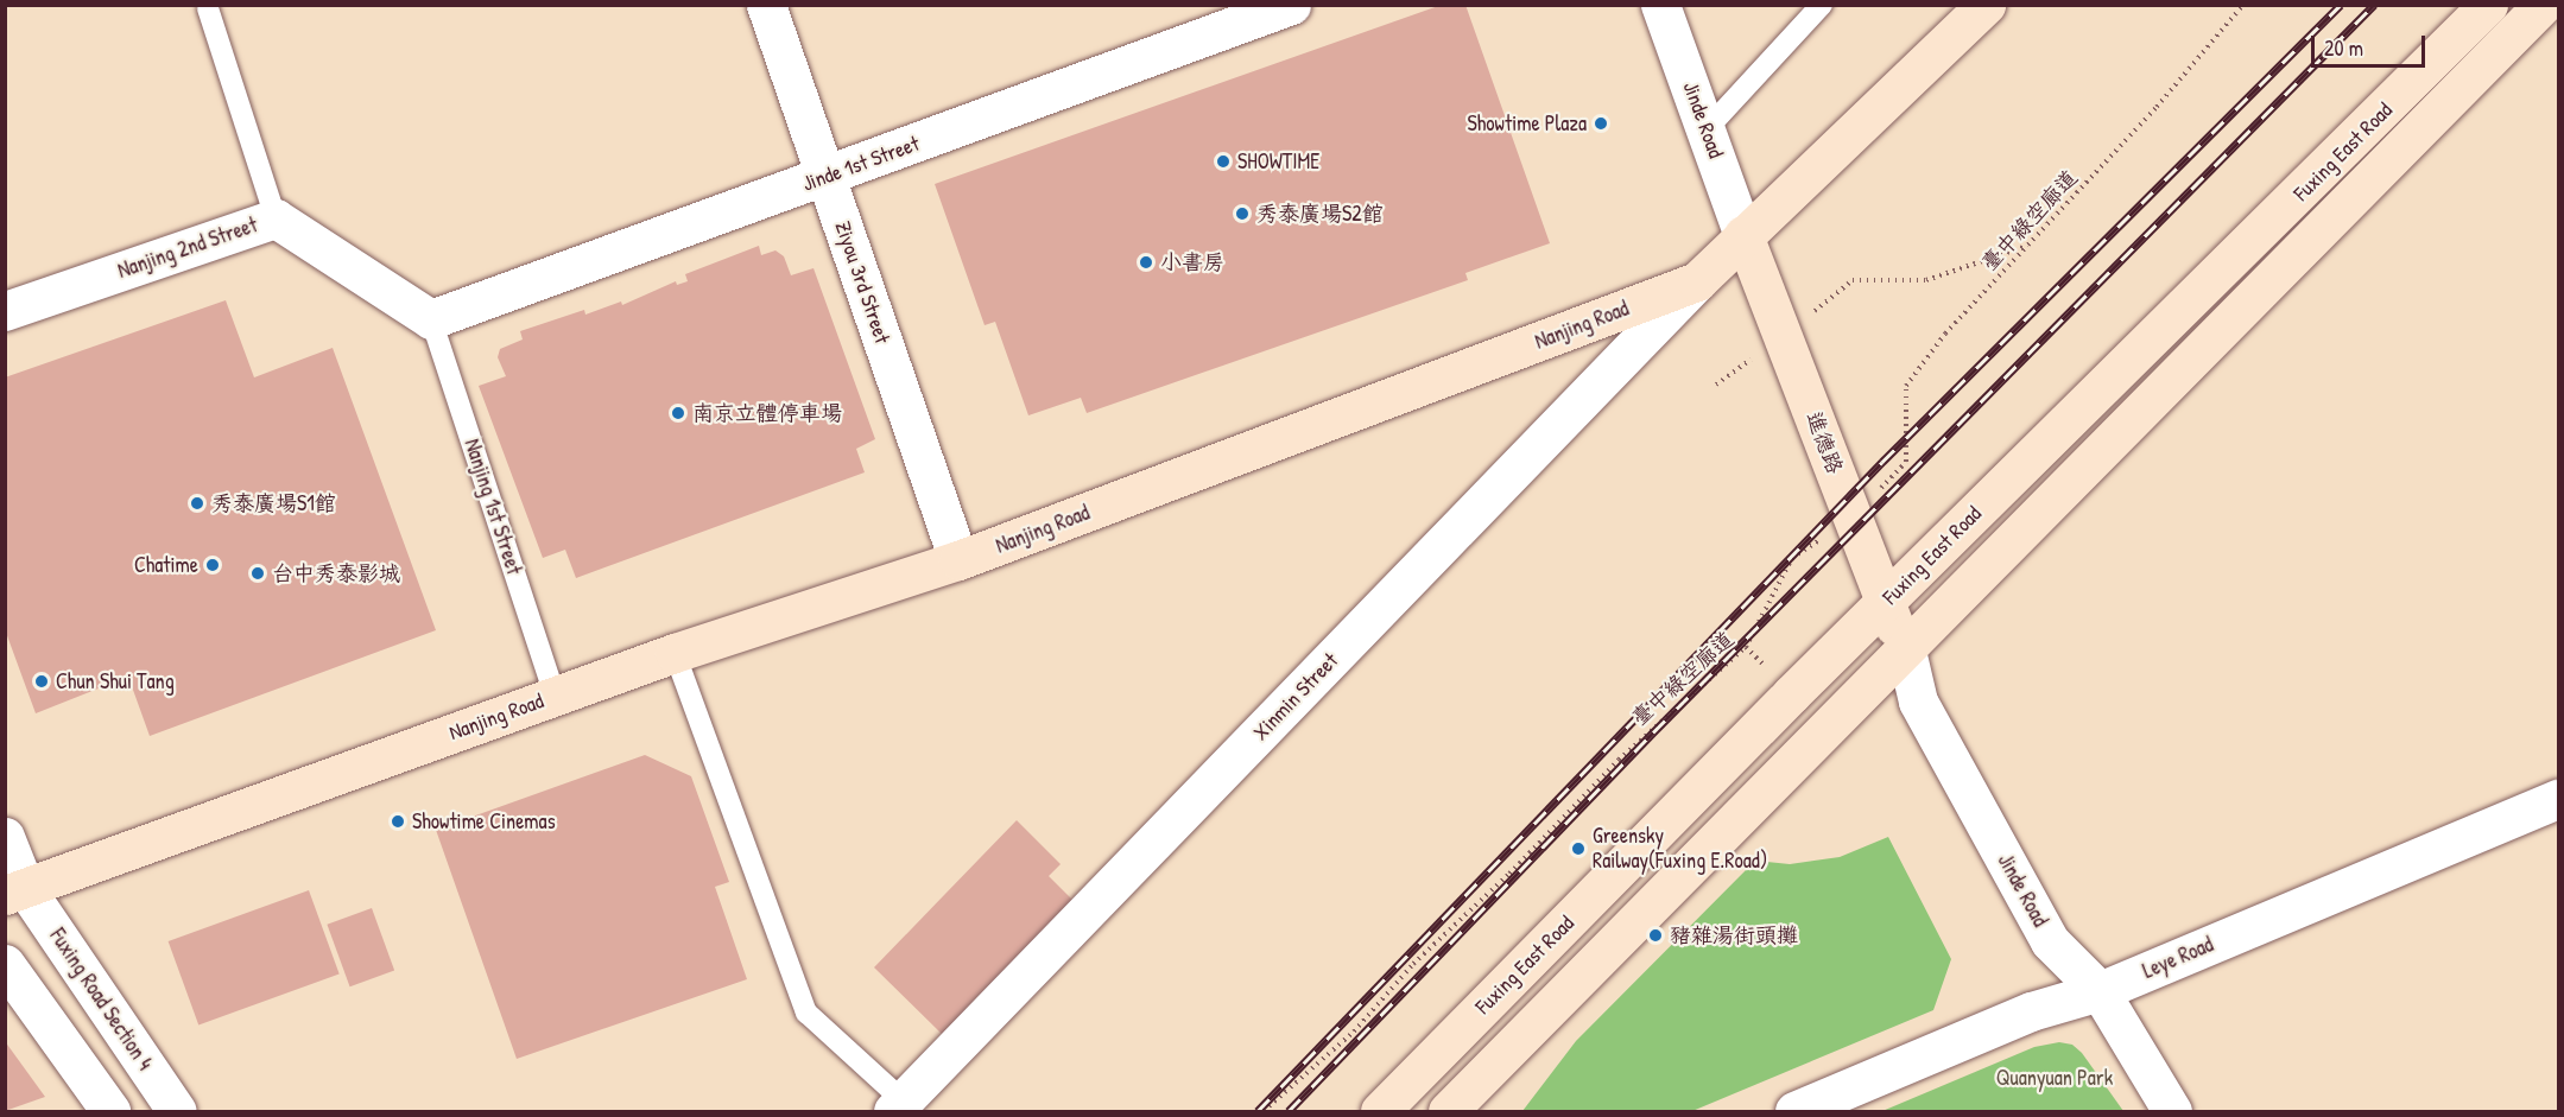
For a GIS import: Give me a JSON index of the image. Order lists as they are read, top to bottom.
{
  "streets": {
    "street": [
      "Jinde Road",
      "Fuxing East Road",
      "Jinde 1st Street",
      "Nanjing 2nd Street",
      "Ziyou 3rd Street",
      "Nanjing Road",
      "進德路",
      "Xinmin Street",
      "Leye Road",
      "Fuxing Road Section 4"
    ],
    "lane": ["Nanjing 1st Street"],
    "path": ["臺中綠空廊道"]
  },
  "crossings": [
    ["Jinde Road", "Fuxing East Road"],
    ["Jinde Road", "Nanjing Road"],
    ["Jinde Road", "進德路"],
    ["Jinde Road", "Leye Road"],
    ["Fuxing East Road", "進德路"],
    ["Jinde 1st Street", "Nanjing 2nd Street"],
    ["Jinde 1st Street", "Ziyou 3rd Street"],
    ["Jinde 1st Street", "Nanjing 1st Street"],
    ["臺中綠空廊道", "進德路"],
    ["Nanjing 2nd Street", "Nanjing 1st Street"],
    ["Ziyou 3rd Street", "Nanjing Road"],
    ["Nanjing Road", "進德路"],
    ["Nanjing Road", "Nanjing 1st Street"],
    ["Nanjing Road", "Xinmin Street"],
    ["Nanjing Road", "Fuxing Road Section 4"]
  ],
  "parks": ["Quanyuan Park"],
  "places": [
    "Showtime Plaza",
    "SHOWTIME",
    "秀泰廣場S2館",
    "小書房",
    "南京立體停車場",
    "秀泰廣場S1館",
    "Chatime",
    "台中秀泰影城",
    "Chun Shui Tang",
    "Showtime Cinemas",
    "Greensky Railway(Fuxing E.Road)",
    "豬雜湯街頭攤"
  ],
  "scale_bar": "20 m"
}
